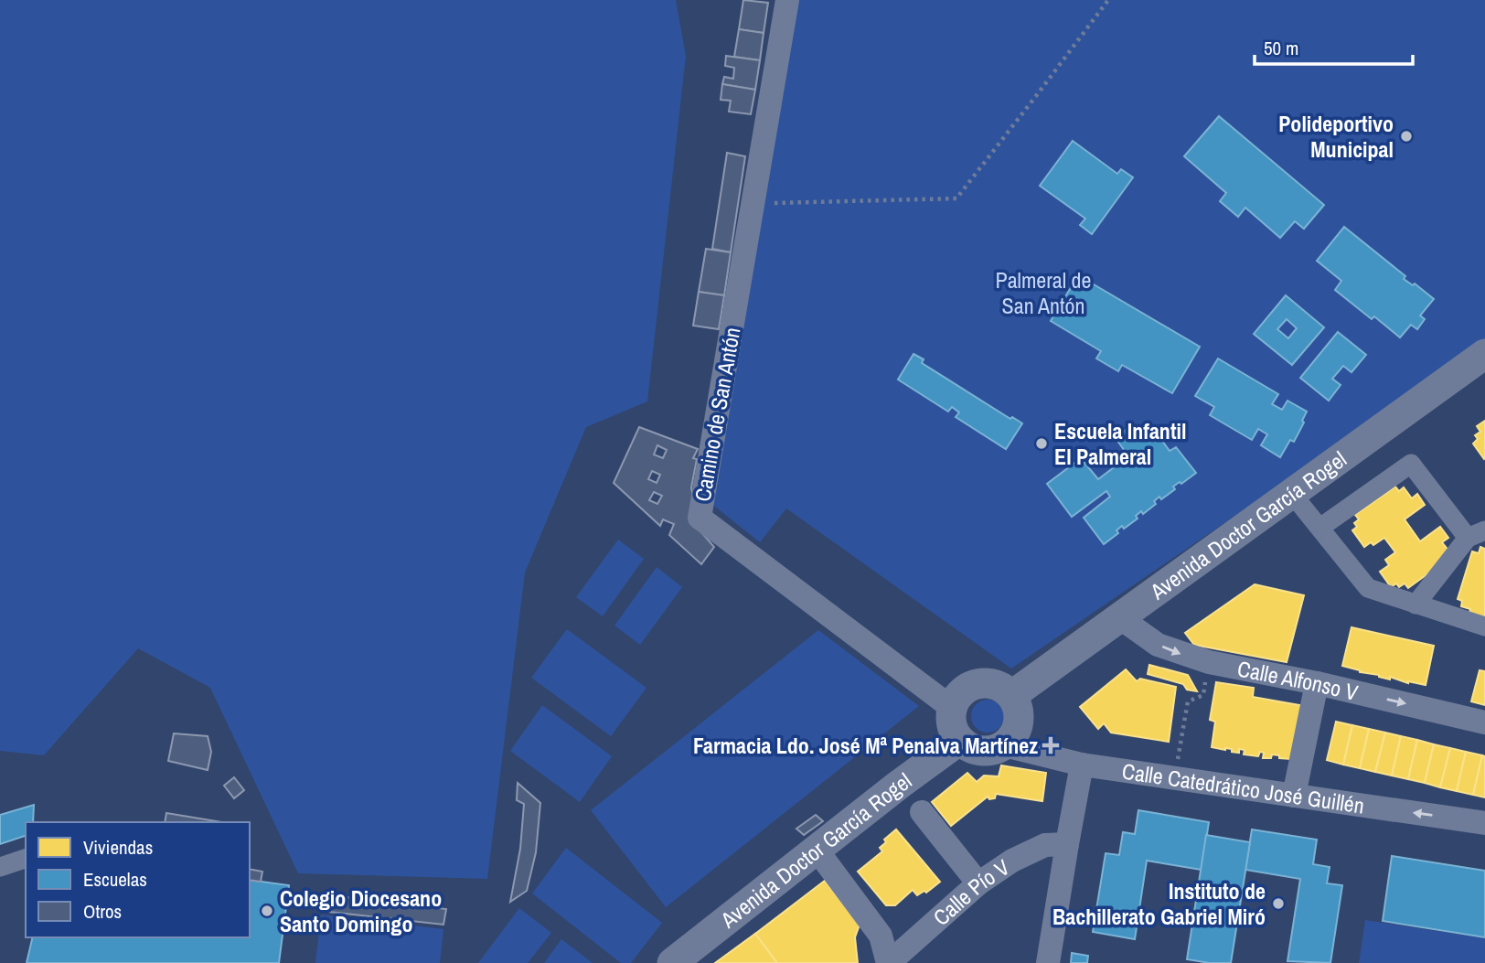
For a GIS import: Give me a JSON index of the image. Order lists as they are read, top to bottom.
{
  "streets": {
    "street": [
      "Camino de San Antón",
      "Avenida Doctor García Rogel",
      "Calle Alfonso V",
      "Calle Catedrático José Guillén",
      "Calle Pío V"
    ]
  },
  "crossings": [
    ["Camino de San Antón", "Avenida Doctor García Rogel"],
    ["Camino de San Antón", "Calle Catedrático José Guillén"],
    ["Avenida Doctor García Rogel", "Calle Alfonso V"],
    ["Avenida Doctor García Rogel", "Calle Catedrático José Guillén"]
  ],
  "one_way": ["Calle Alfonso V"],
  "parks": ["Palmeral de San Antón"],
  "places": {
    "other": [
      "Polideportivo Municipal",
      "Escuela Infantil El Palmeral",
      "Instituto de Bachillerato Gabriel Miró",
      "Colegio Diocesano Santo Domingo"
    ],
    "health": ["Farmacia Ldo. José Mª Penalva Martínez"]
  },
  "legend": ["Viviendas", "Escuelas", "Otros"],
  "scale_bar": "50 m"
}
